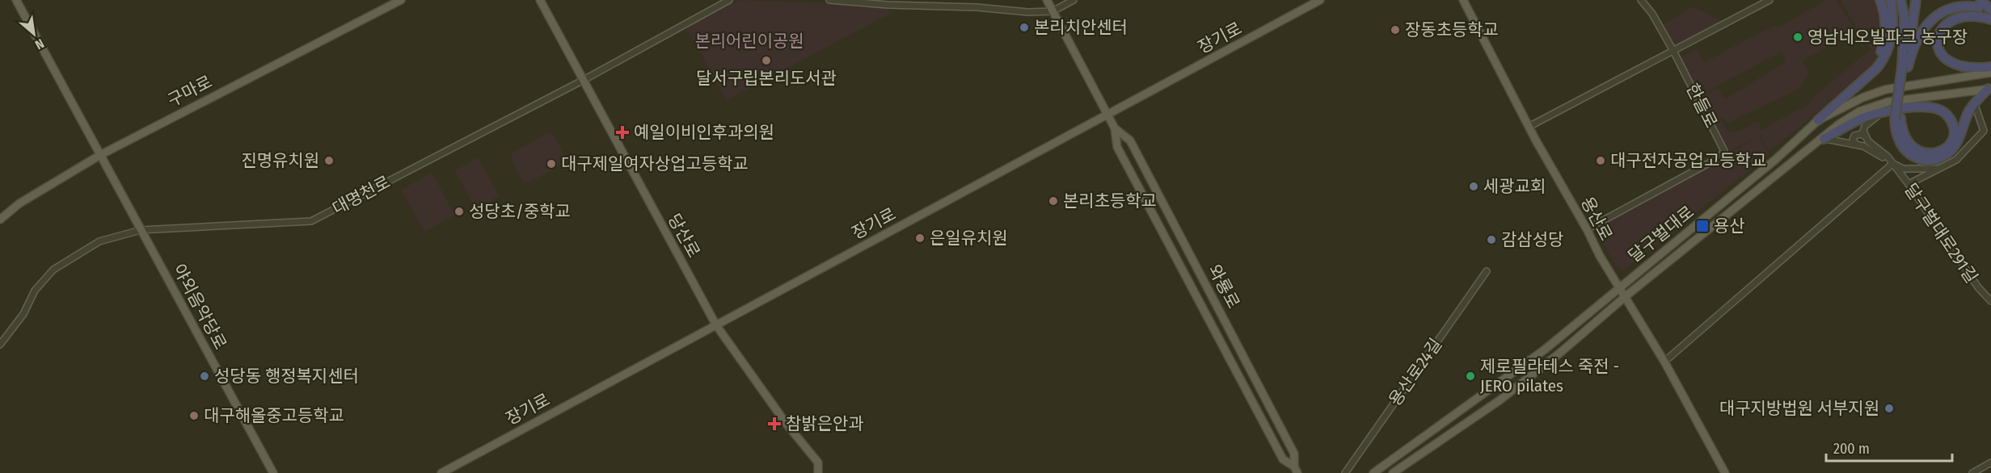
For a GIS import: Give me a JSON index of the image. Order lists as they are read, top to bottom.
{
  "streets": {
    "main road": [
      "장기로",
      "구마로",
      "용산로",
      "달구벌대로",
      "당산로",
      "와룡로",
      "야외음악당로"
    ],
    "street": [
      "한들로",
      "대명천로",
      "달구벌대로291길",
      "용산로24길"
    ]
  },
  "crossings": [
    ["장기로", "당산로"],
    ["장기로", "와룡로"],
    ["구마로", "야외음악당로"],
    ["한들로", "용산로"],
    ["대명천로", "당산로"],
    ["대명천로", "야외음악당로"],
    ["용산로", "달구벌대로"]
  ],
  "parks": ["본리어린이공원"],
  "places": {
    "other": [
      "본리치안센터",
      "장동초등학교",
      "영남네오빌파크 농구장",
      "달서구립본리도서관",
      "진명유치원",
      "대구전자공업고등학교",
      "대구제일여자상업고등학교",
      "세광교회",
      "본리초등학교",
      "성당초/중학교",
      "은일유치원",
      "감삼성당",
      "성당동 행정복지센터",
      "제로필라테스 죽전 - JERO pilates",
      "대구지방법원 서부지원",
      "대구해올중고등학교"
    ],
    "health": ["예일이비인후과의원", "참밝은안과"],
    "transit": ["용산"]
  },
  "scale_bar": "200 m",
  "north": "bottom right"
}
